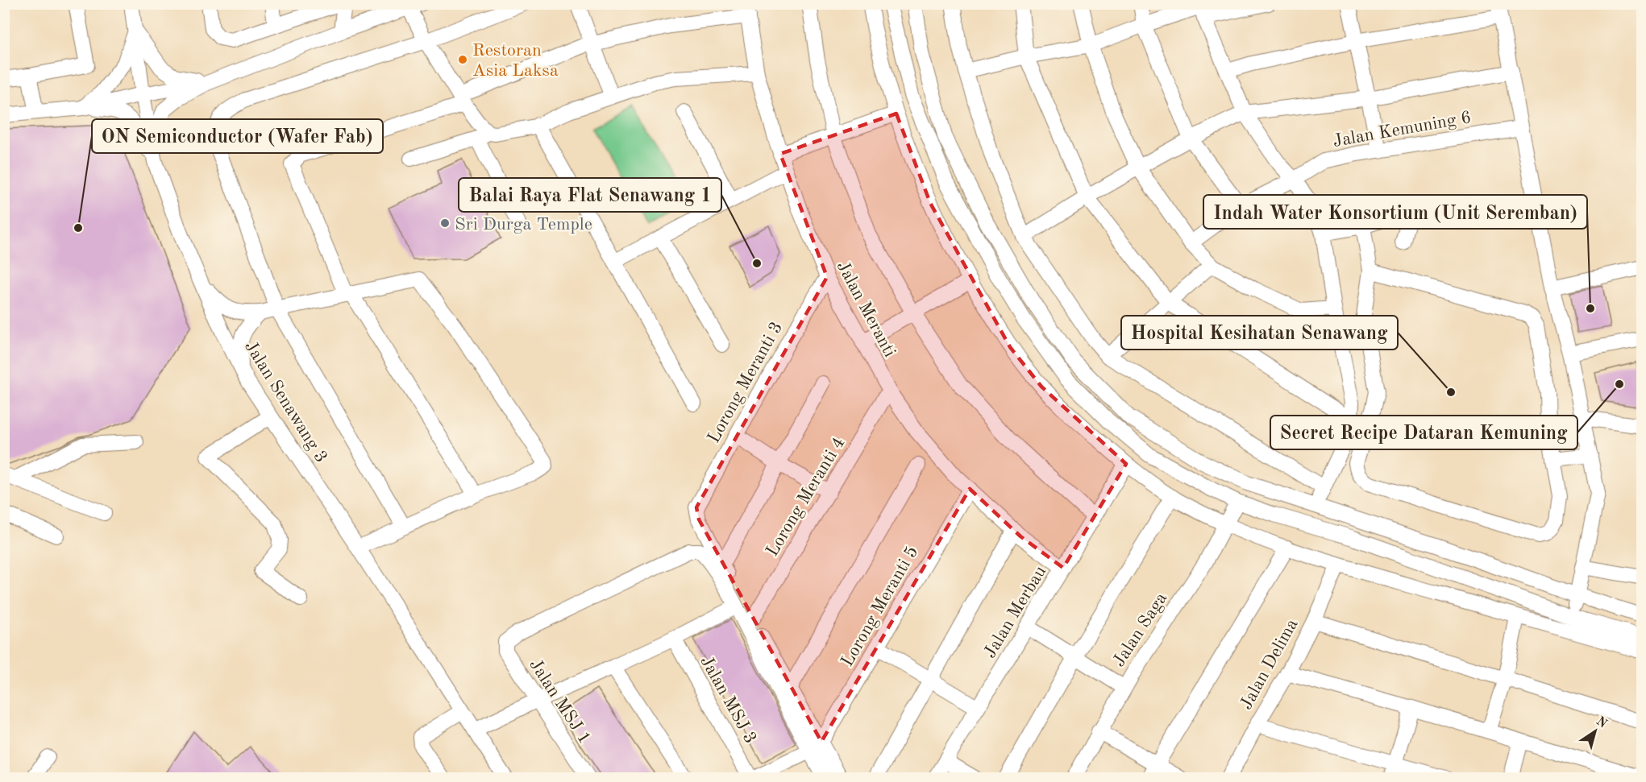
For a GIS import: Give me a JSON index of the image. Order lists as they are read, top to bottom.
{
  "streets": {
    "street": [
      "Jalan Kemuning 6",
      "Jalan Meranti",
      "Lorong Meranti 3",
      "Jalan Senawang 3",
      "Lorong Meranti 4",
      "Lorong Meranti 5",
      "Jalan Merbau",
      "Jalan Saga",
      "Jalan Delima",
      "Jalan MSJ 3",
      "Jalan MSJ 1"
    ]
  },
  "crossings": [
    ["Jalan Meranti", "Lorong Meranti 3"],
    ["Jalan Meranti", "Lorong Meranti 4"],
    ["Jalan Meranti", "Lorong Meranti 5"],
    ["Jalan Meranti", "Jalan Merbau"]
  ],
  "places": [
    "Restoran Asia Laksa",
    "Sri Durga Temple",
    "ON Semiconductor (Wafer Fab)",
    "Balai Raya Flat Senawang 1",
    "Indah Water Konsortium (Unit Seremban)",
    "Secret Recipe Dataran Kemuning",
    "Hospital Kesihatan Senawang"
  ],
  "north": "top right"
}
